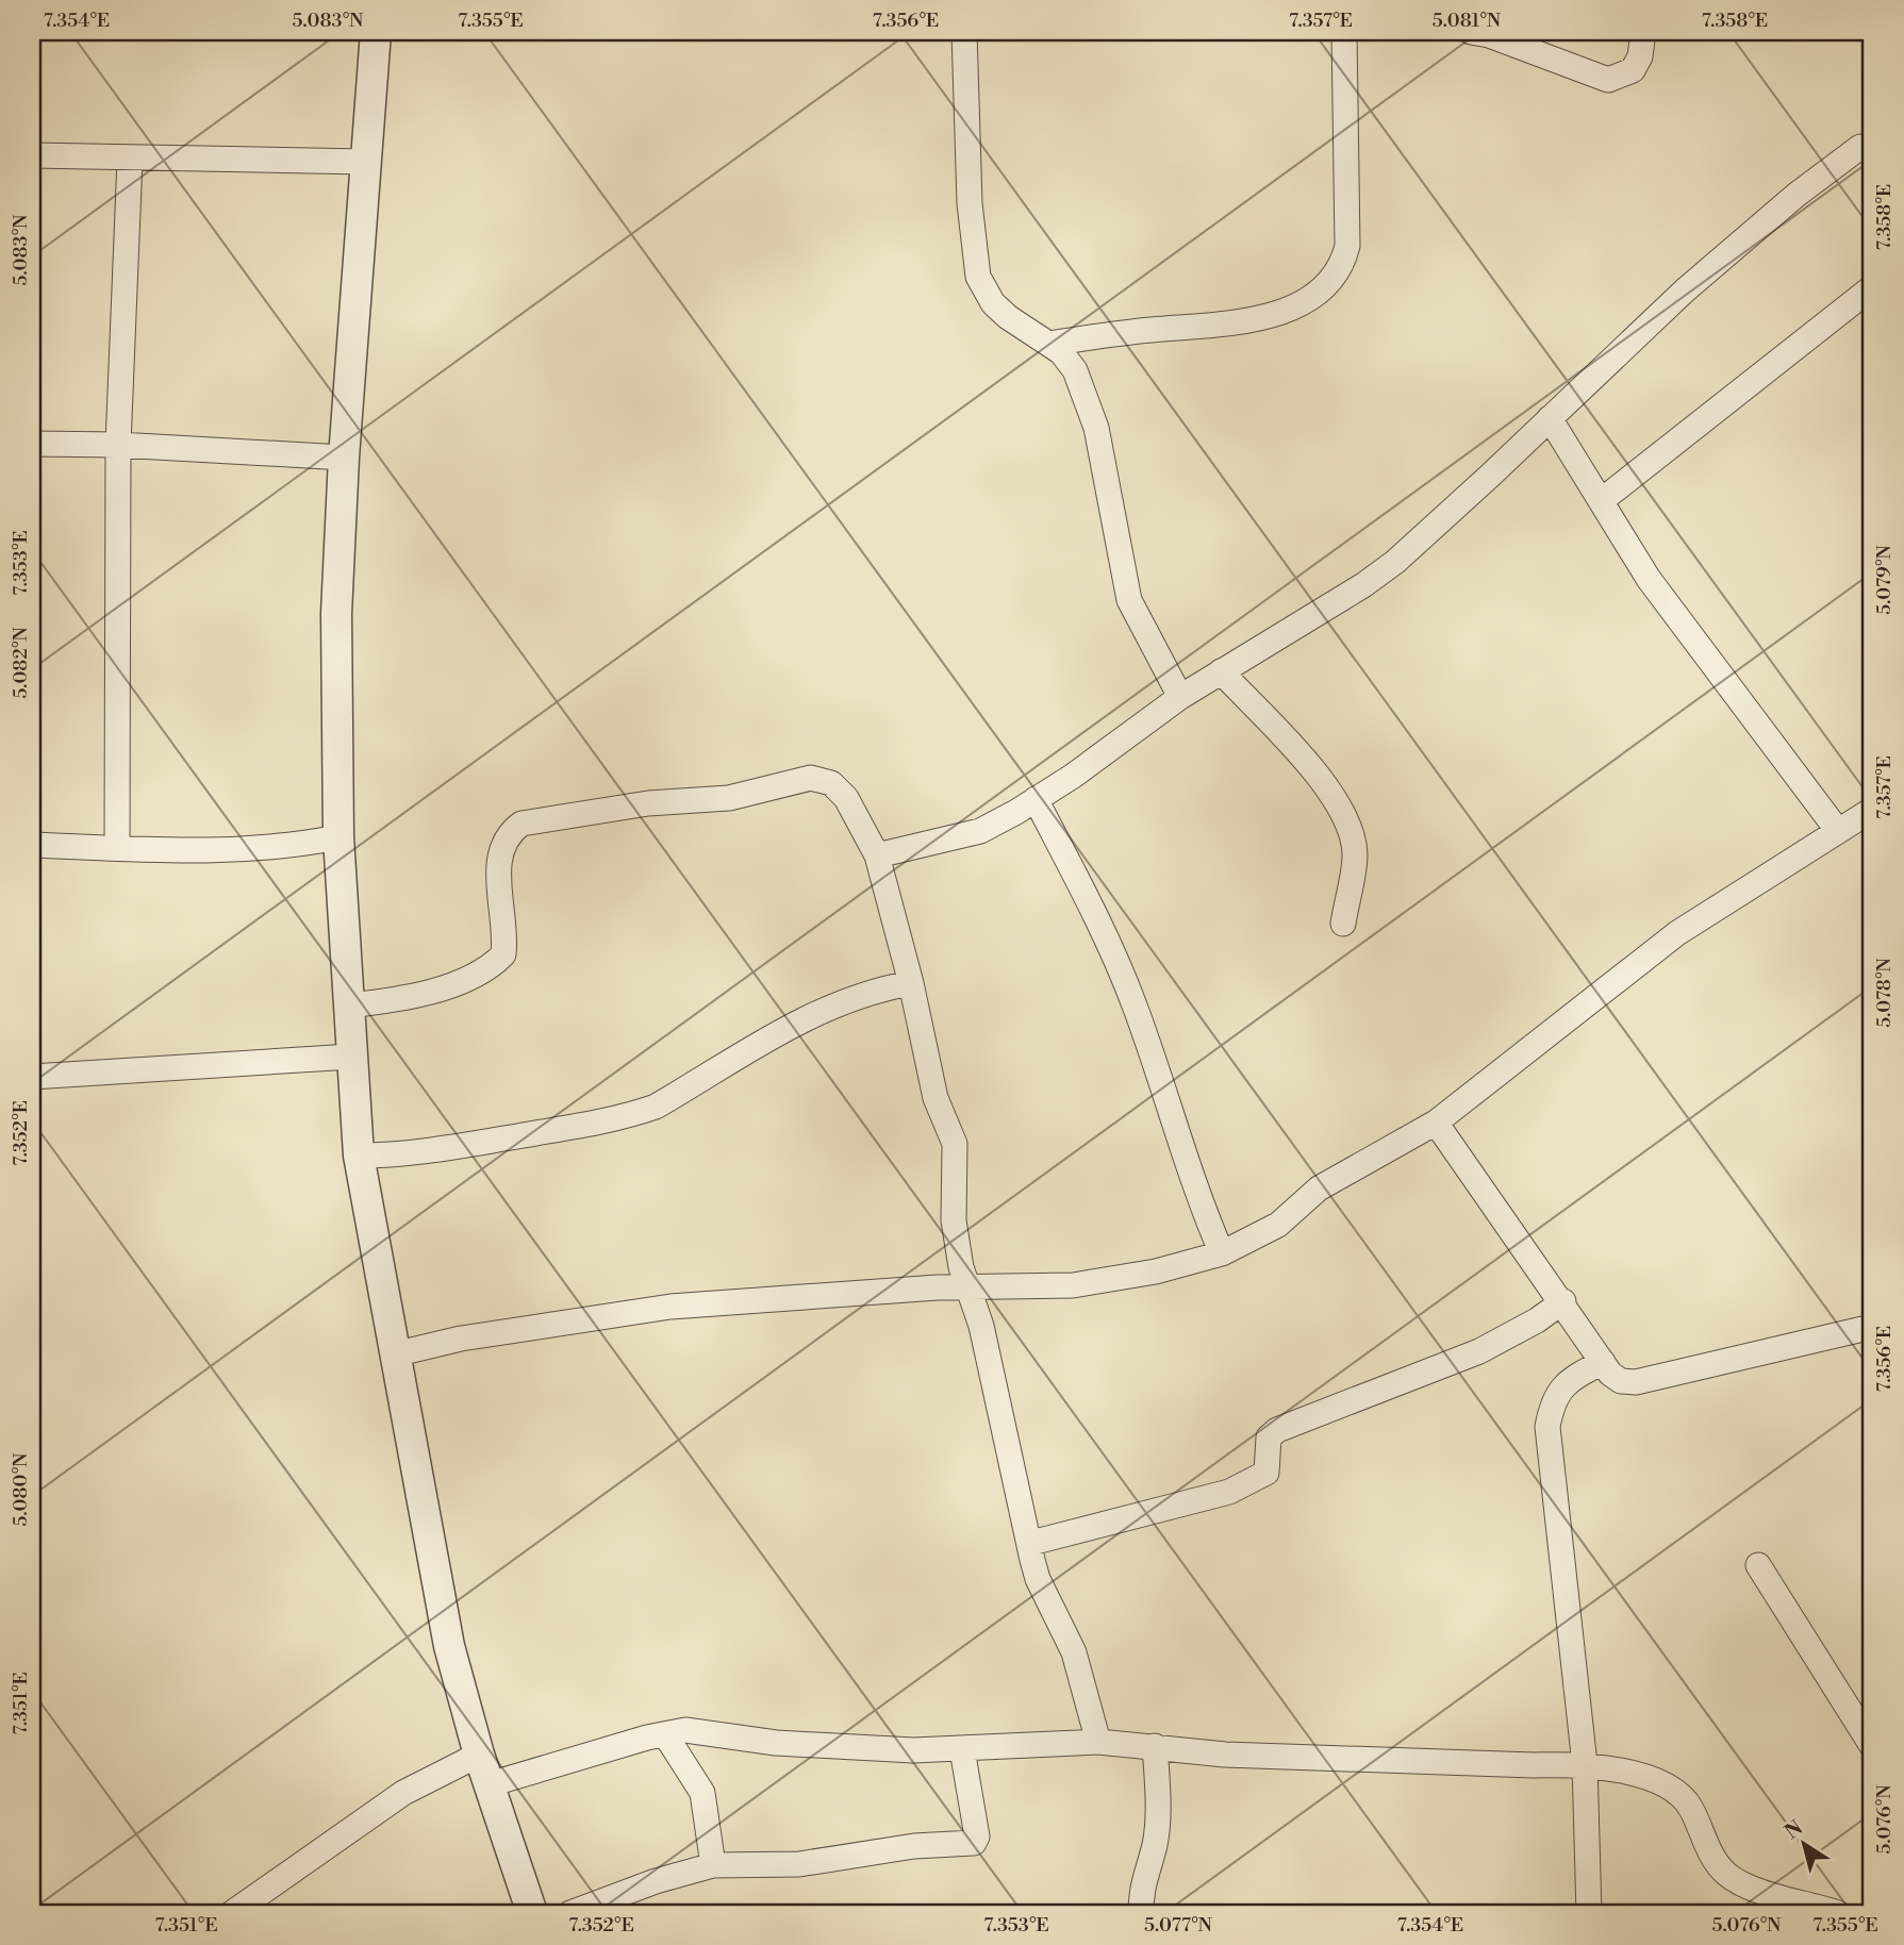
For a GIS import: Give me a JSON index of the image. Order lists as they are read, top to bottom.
{
  "north": "top left",
  "coordinates": [
    "7.354°E",
    "5.083°N",
    "7.355°E",
    "7.356°E",
    "7.357°E",
    "5.081°N",
    "7.358°E",
    "7.353°E",
    "5.079°N",
    "5.082°N",
    "5.078°N",
    "7.352°E",
    "5.080°N",
    "7.351°E",
    "5.076°N",
    "5.077°N"
  ]
}
